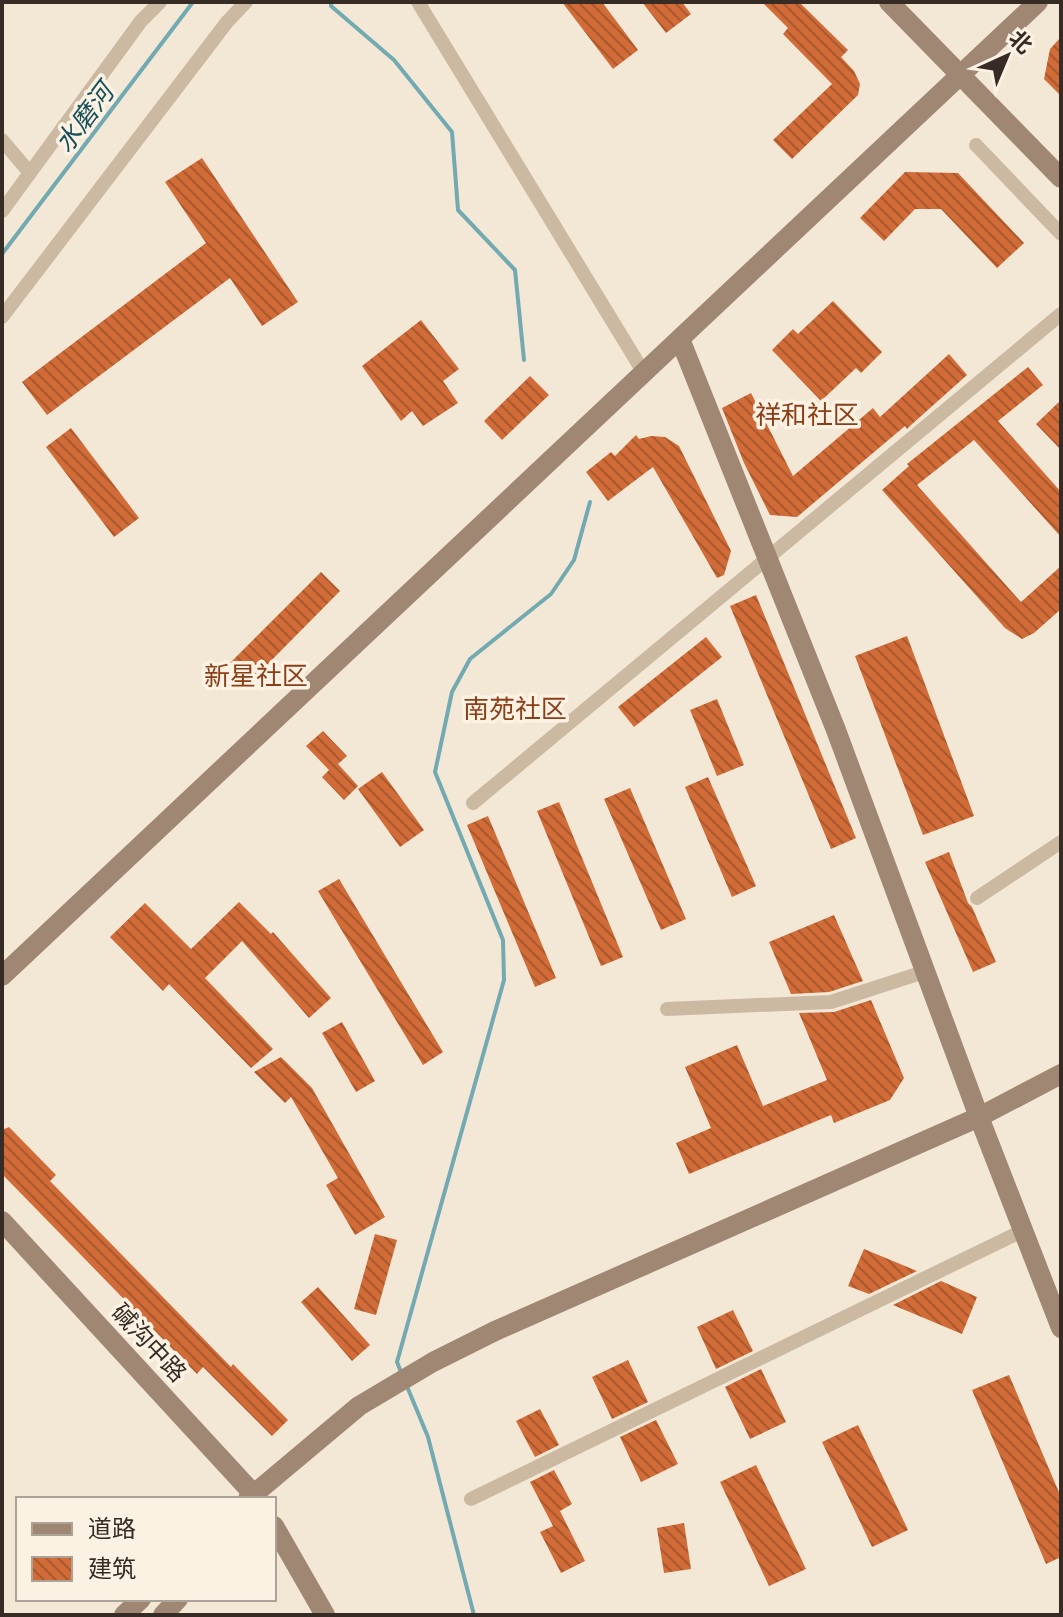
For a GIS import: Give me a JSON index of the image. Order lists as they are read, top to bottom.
{
  "streets": {
    "street": ["碱沟中路"]
  },
  "districts": ["祥和社区", "新星社区", "南苑社区"],
  "water": ["水磨河"],
  "legend": ["道路", "建筑"],
  "north": "top right"
}
